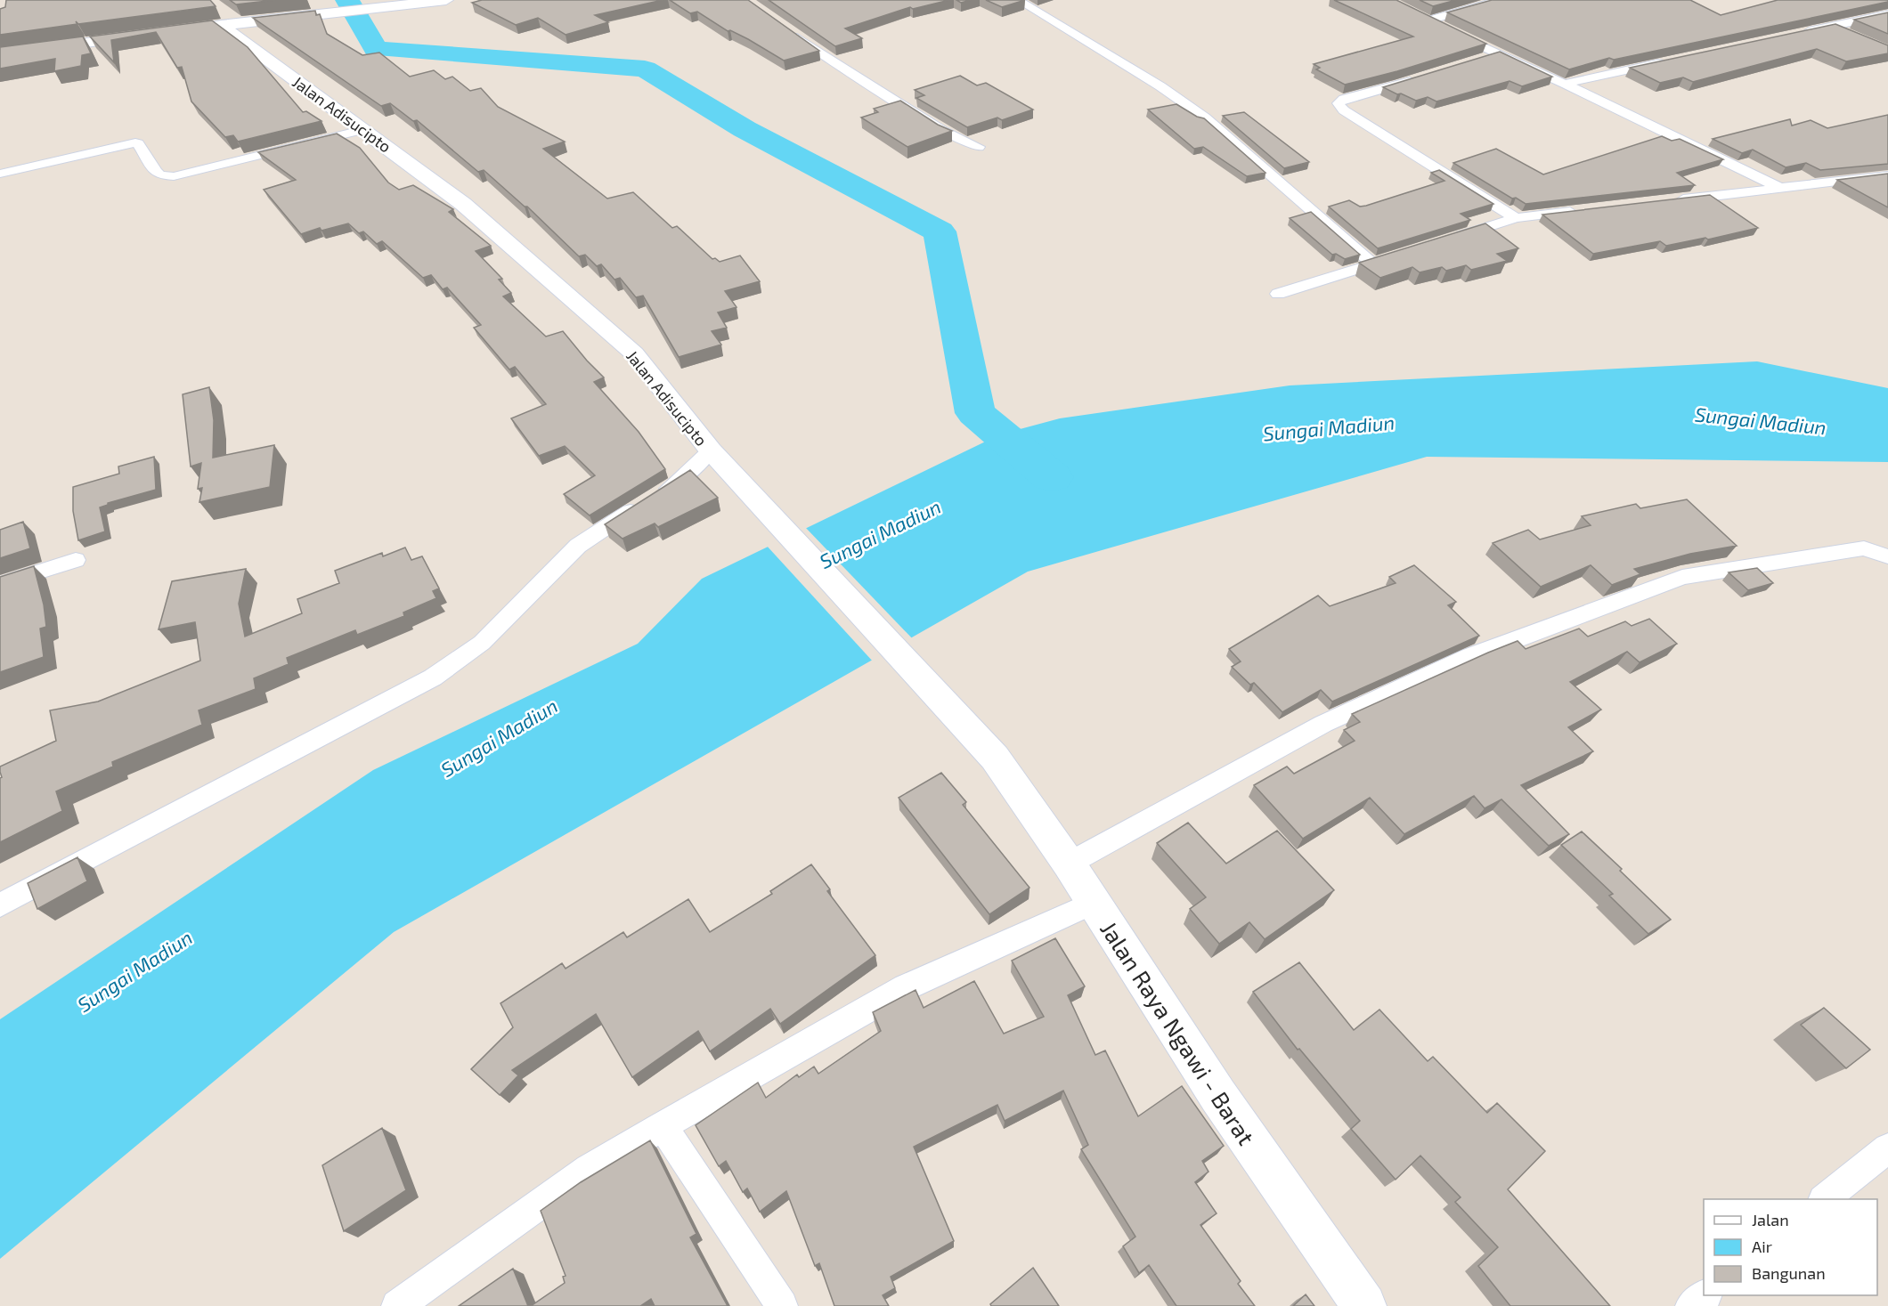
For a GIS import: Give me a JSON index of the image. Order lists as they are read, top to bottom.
{
  "streets": {
    "main road": ["Jalan Adisucipto", "Jalan Raya Ngawi - Barat"]
  },
  "crossings": [
    ["Jalan Adisucipto", "Jalan Raya Ngawi - Barat"]
  ],
  "water": ["Sungai Madiun"],
  "legend": ["Jalan", "Air", "Bangunan"]
}
